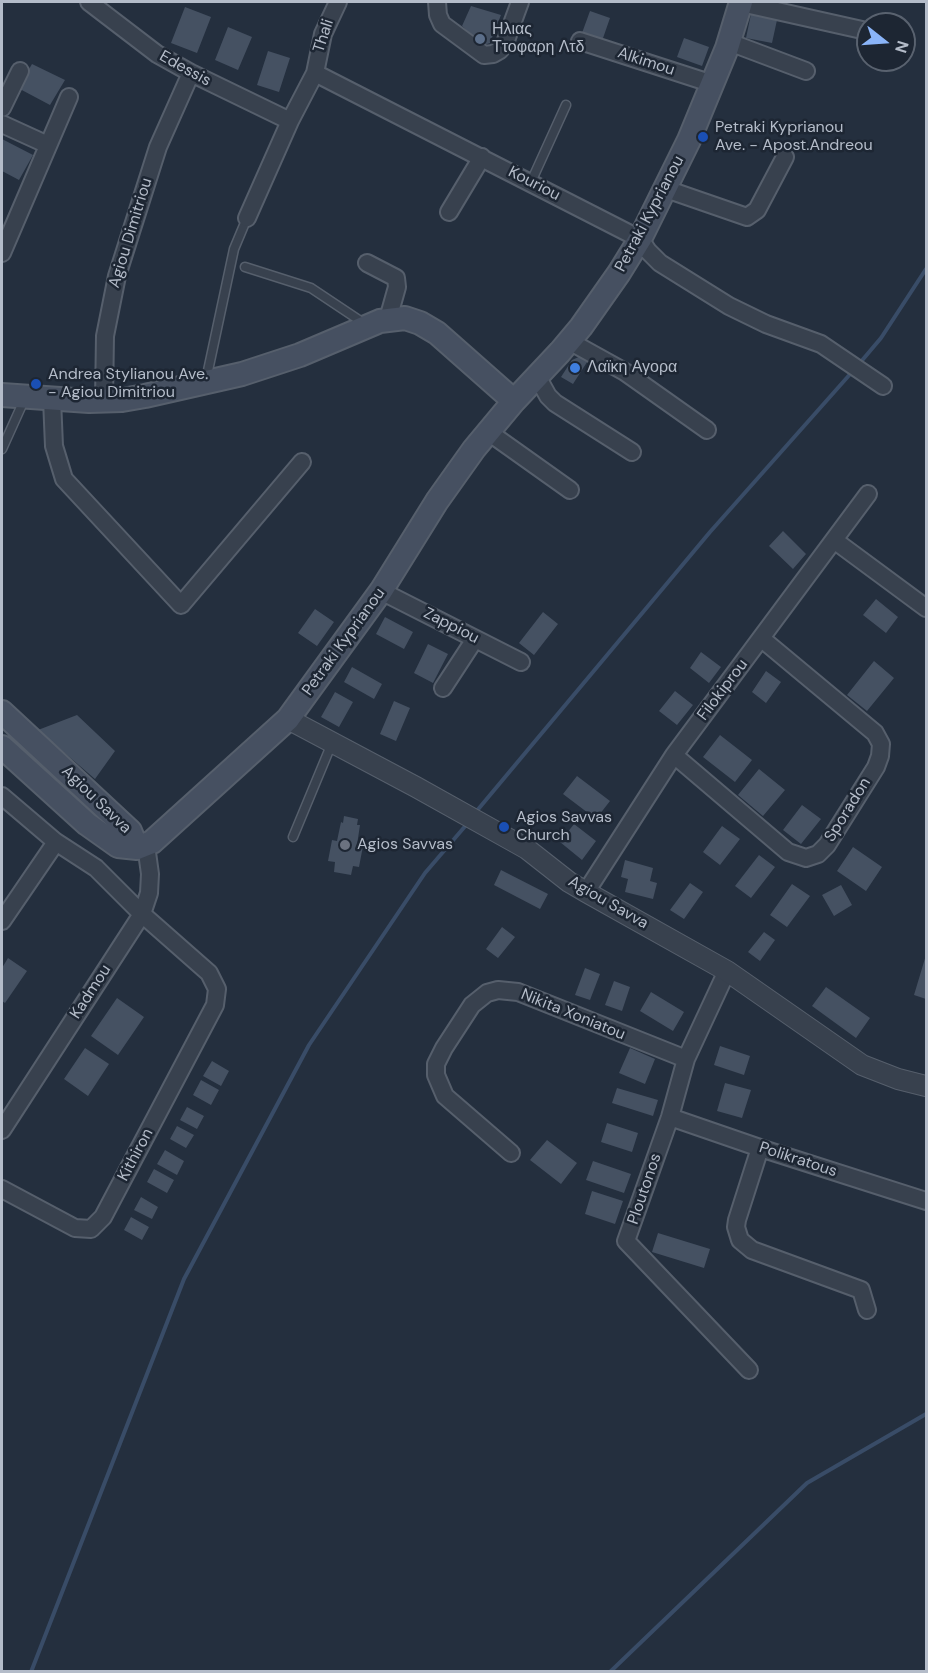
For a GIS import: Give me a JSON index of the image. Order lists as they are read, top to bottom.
{
  "streets": {
    "main road": ["Petraki Kyprianou", "Agiou Savva"],
    "street": [
      "Thali",
      "Alkimou",
      "Edessis",
      "Kouriou",
      "Agiou Dimitriou",
      "Zappiou",
      "Filokiprou",
      "Sporadon",
      "Kadmou",
      "Nikita Xoniatou",
      "Kithiron",
      "Polikratous",
      "Ploutonos"
    ]
  },
  "crossings": [
    ["Thali", "Kouriou"],
    ["Alkimou", "Petraki Kyprianou"],
    ["Edessis", "Agiou Dimitriou"],
    ["Kouriou", "Petraki Kyprianou"],
    ["Petraki Kyprianou", "Zappiou"],
    ["Petraki Kyprianou", "Agiou Savva"],
    ["Petraki Kyprianou", "Kadmou"],
    ["Filokiprou", "Agiou Savva"],
    ["Filokiprou", "Sporadon"],
    ["Agiou Savva", "Kadmou"],
    ["Agiou Savva", "Ploutonos"],
    ["Kadmou", "Kithiron"],
    ["Nikita Xoniatou", "Ploutonos"],
    ["Polikratous", "Ploutonos"]
  ],
  "places": [
    "Ηλιας Ττοφαρη Λτδ",
    "Petraki Kyprianou Ave. - Apost.Andreou",
    "Λαϊκη Αγορα",
    "Andrea Stylianou Ave. - Agiou Dimitriou",
    "Agios Savvas Church",
    "Agios Savvas"
  ],
  "north": "right"
}
